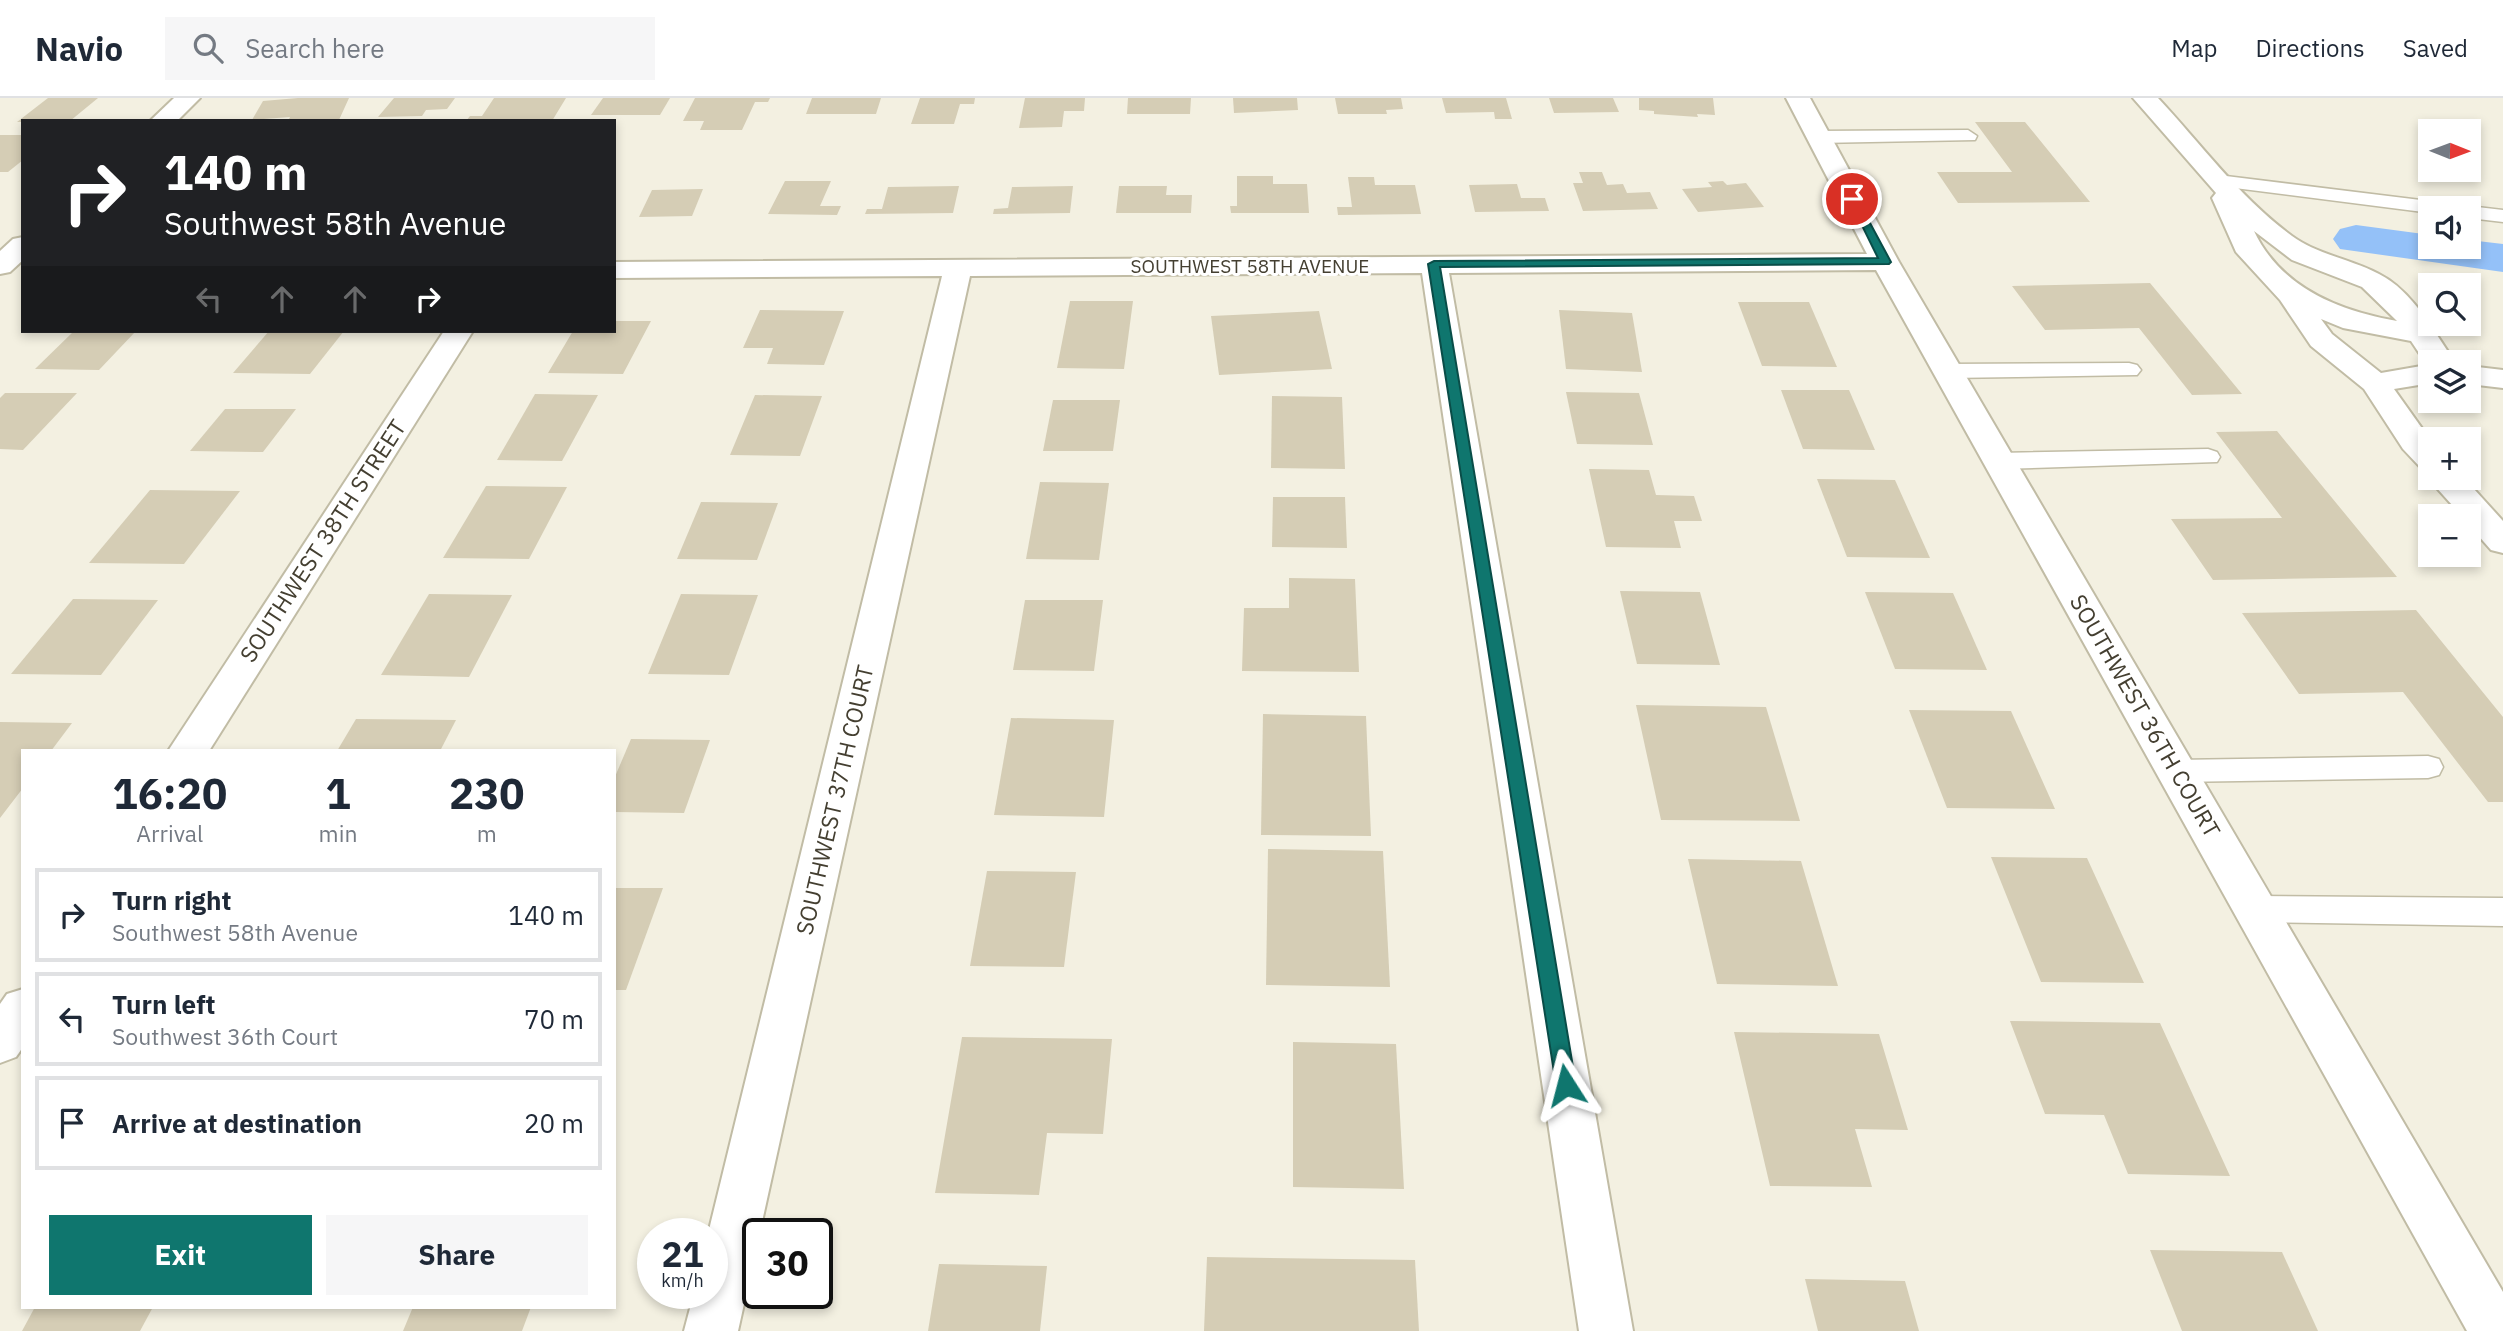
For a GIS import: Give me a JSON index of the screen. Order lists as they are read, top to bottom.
{
  "streets": {
    "street": [
      "SOUTHWEST 58TH AVENUE",
      "SOUTHWEST 38TH STREET",
      "SOUTHWEST 36TH COURT",
      "SOUTHWEST 37TH COURT"
    ]
  },
  "crossings": [
    ["SOUTHWEST 58TH AVENUE", "SOUTHWEST 36TH COURT"],
    ["SOUTHWEST 58TH AVENUE", "SOUTHWEST 37TH COURT"]
  ],
  "north": "right",
  "page": {
    "header": "Navio",
    "search": "Search here",
    "nav": ["Map", "Directions", "Saved"],
    "map_buttons": ["+", "−"],
    "turn": ["140 m", "Southwest 58th Avenue"],
    "eta": [
      "16:20",
      "Arrival",
      "1",
      "min",
      "230",
      "m"
    ],
    "list": [
      {
        "name": "Turn right",
        "note": "Southwest 58th Avenue",
        "value": "140 m"
      },
      {
        "name": "Turn left",
        "note": "Southwest 36th Court",
        "value": "70 m"
      },
      {
        "name": "Arrive at destination",
        "value": "20 m"
      }
    ],
    "buttons": ["Exit", "Share"],
    "speed": "21 km/h",
    "limit": "30"
  }
}
